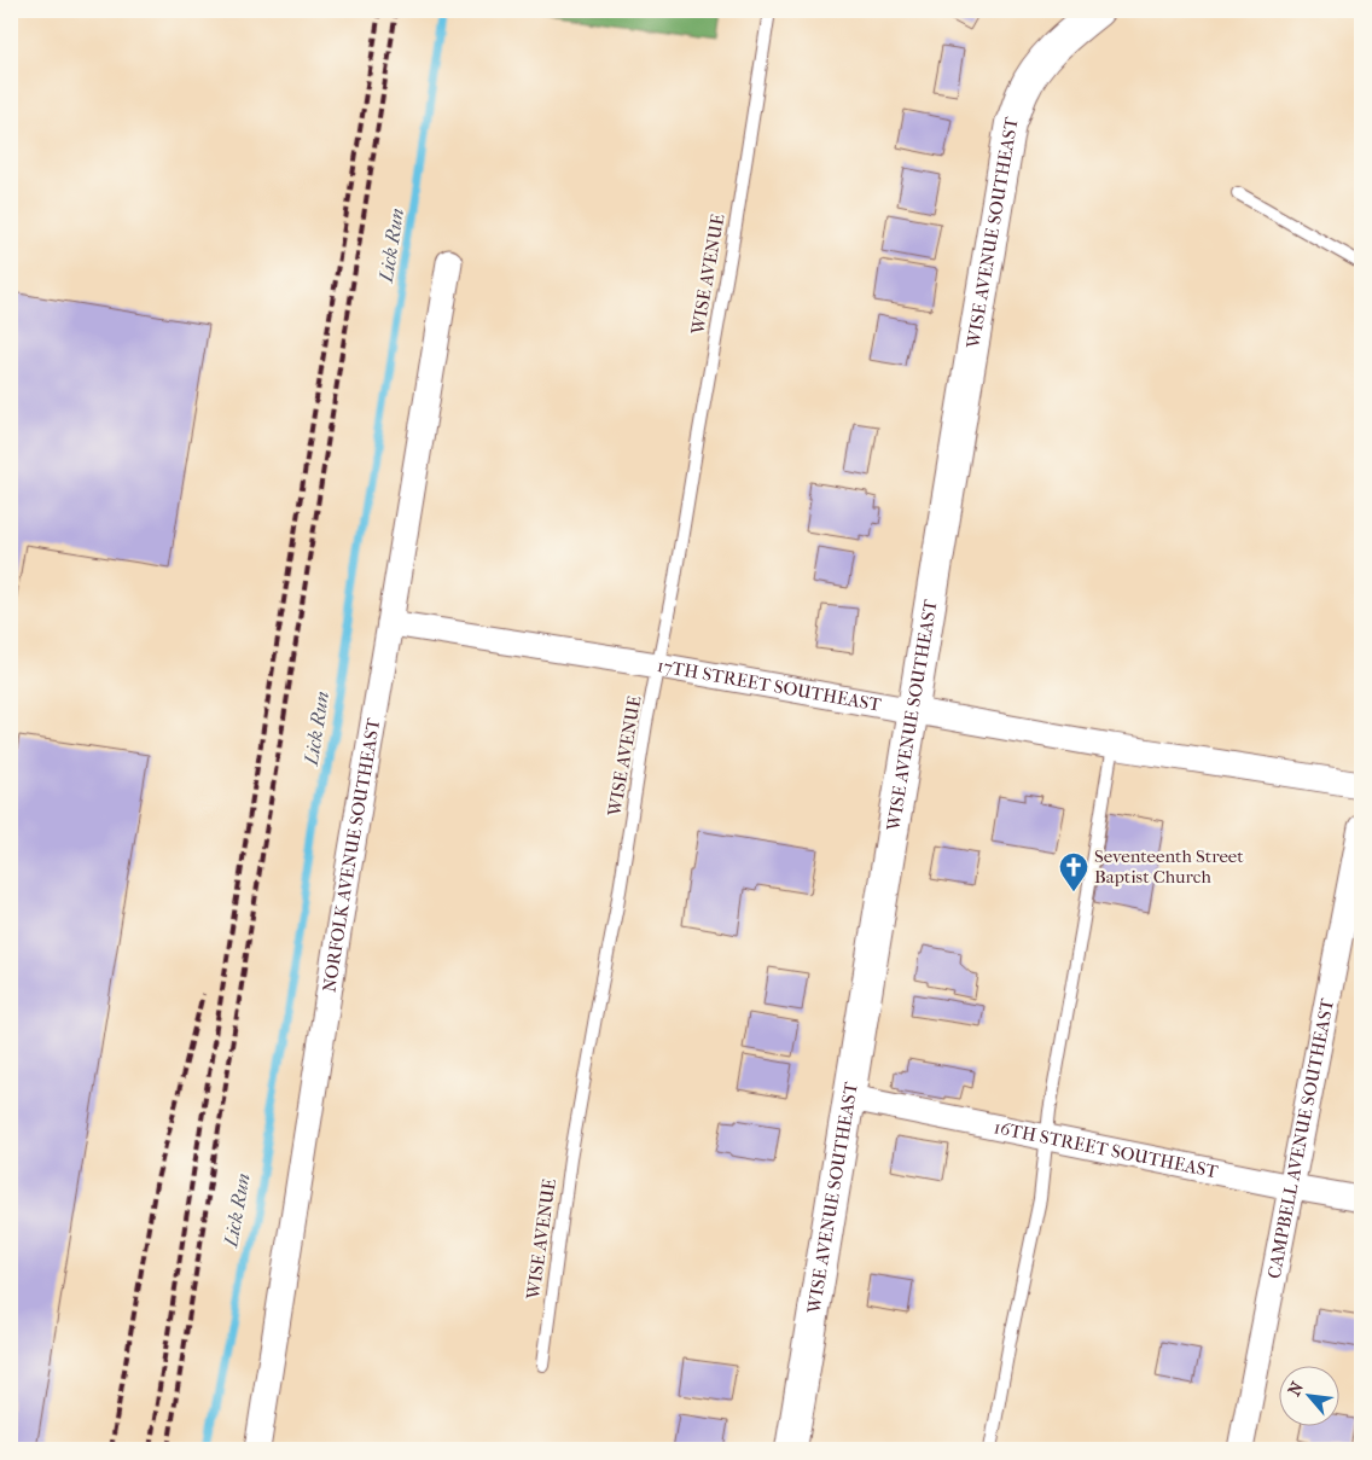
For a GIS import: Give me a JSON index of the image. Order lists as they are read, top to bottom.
{
  "streets": {
    "street": [
      "WISE AVENUE SOUTHEAST",
      "17TH STREET SOUTHEAST",
      "NORFOLK AVENUE SOUTHEAST",
      "CAMPBELL AVENUE SOUTHEAST",
      "16TH STREET SOUTHEAST"
    ],
    "lane": ["WISE AVENUE"]
  },
  "crossings": [
    ["WISE AVENUE SOUTHEAST", "17TH STREET SOUTHEAST"],
    ["WISE AVENUE SOUTHEAST", "16TH STREET SOUTHEAST"],
    ["WISE AVENUE", "17TH STREET SOUTHEAST"],
    ["17TH STREET SOUTHEAST", "NORFOLK AVENUE SOUTHEAST"],
    ["CAMPBELL AVENUE SOUTHEAST", "16TH STREET SOUTHEAST"]
  ],
  "water": ["Lick Run"],
  "places": {
    "church": ["Seventeenth Street Baptist Church"]
  },
  "north": "top left"
}
